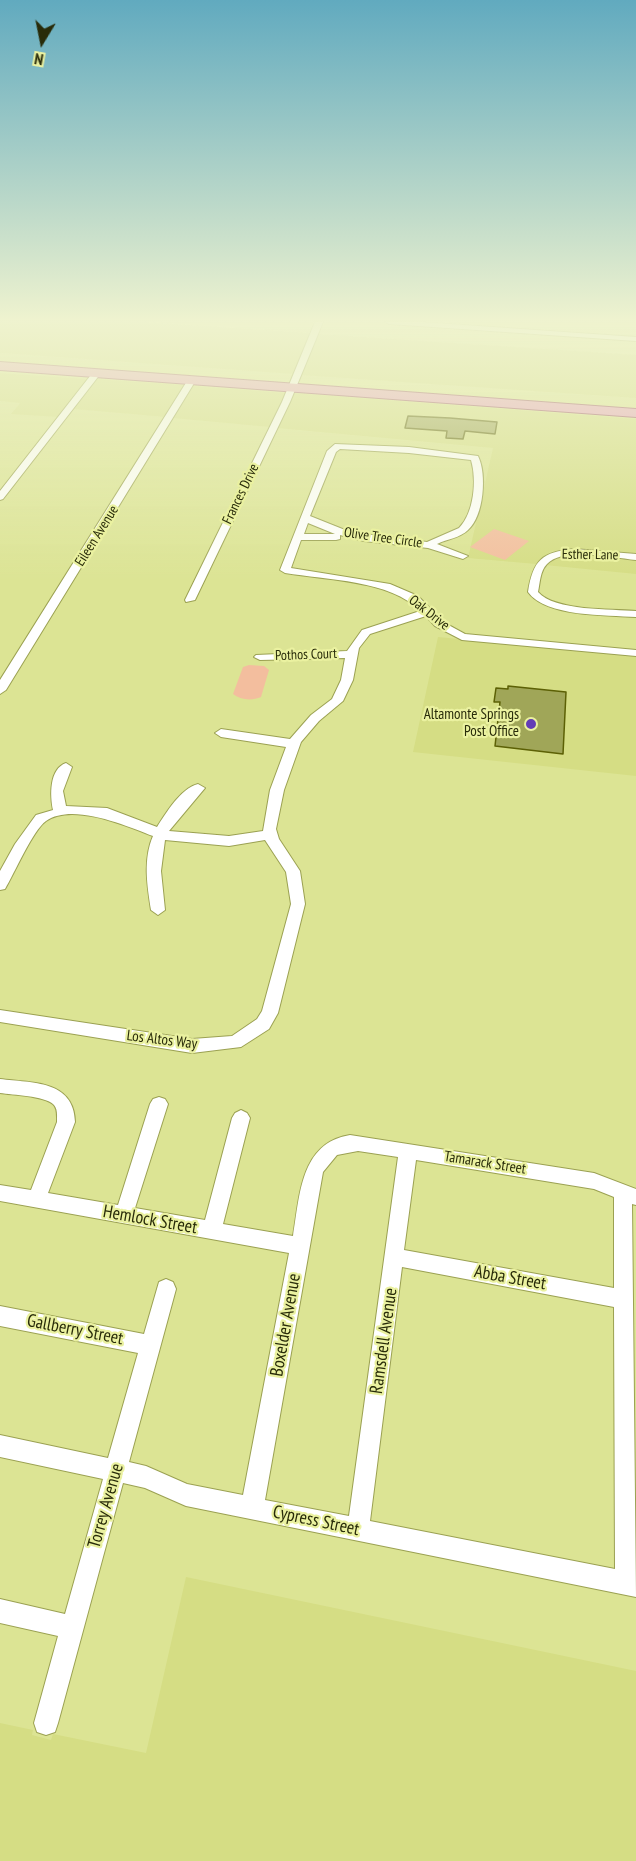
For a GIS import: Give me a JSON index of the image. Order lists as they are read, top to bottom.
{
  "streets": {
    "street": [
      "Frances Drive",
      "Eileen Avenue",
      "Olive Tree Circle",
      "Esther Lane",
      "Oak Drive",
      "Pothos Court",
      "Los Altos Way",
      "Tamarack Street",
      "Hemlock Street",
      "Abba Street",
      "Boxelder Avenue",
      "Gallberry Street",
      "Ramsdell Avenue",
      "Torrey Avenue",
      "Cypress Street"
    ]
  },
  "crossings": [
    ["Olive Tree Circle", "Oak Drive"],
    ["Tamarack Street", "Boxelder Avenue"],
    ["Tamarack Street", "Ramsdell Avenue"],
    ["Hemlock Street", "Boxelder Avenue"],
    ["Abba Street", "Ramsdell Avenue"],
    ["Boxelder Avenue", "Cypress Street"],
    ["Gallberry Street", "Torrey Avenue"],
    ["Ramsdell Avenue", "Cypress Street"],
    ["Torrey Avenue", "Cypress Street"]
  ],
  "places": ["Altamonte Springs Post Office"],
  "north": "bottom"
}
